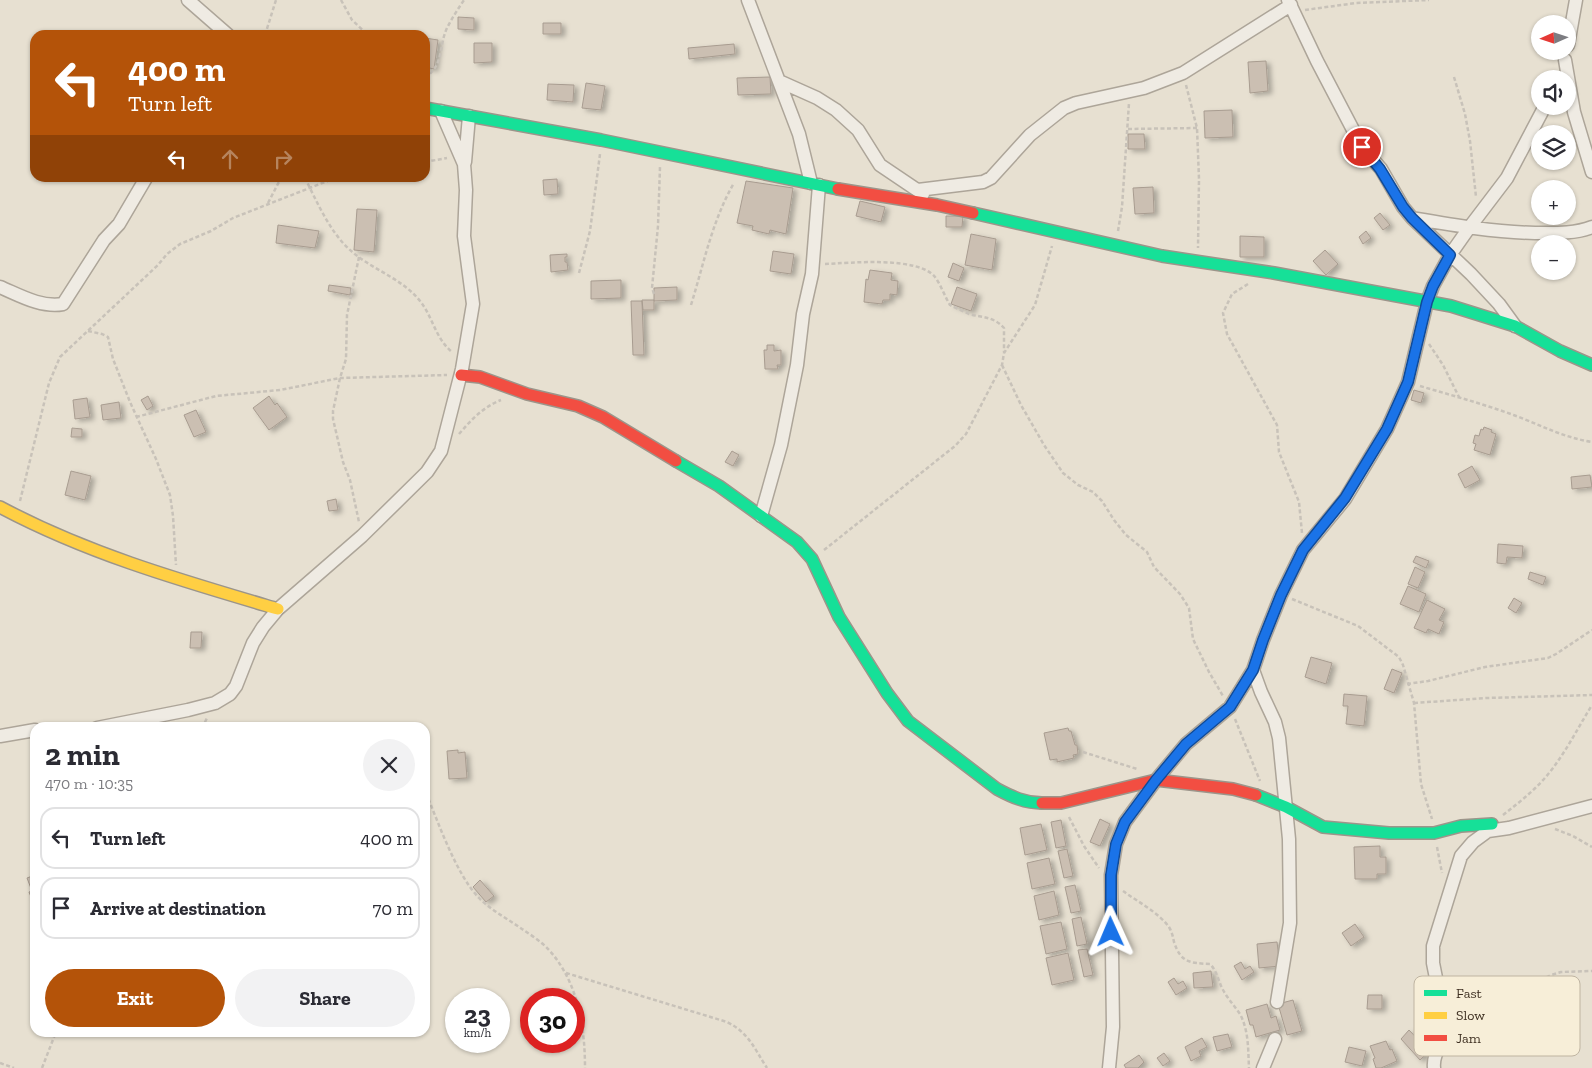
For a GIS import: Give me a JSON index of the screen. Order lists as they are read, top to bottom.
{
  "legend": ["Fast", "Slow", "Jam"],
  "north": "left",
  "page": {
    "map_buttons": ["+", "−"],
    "turn": ["400 m", "Turn left"],
    "heading": ["2 min", "470 m · 10:35"],
    "list": [
      {
        "name": "Turn left",
        "value": "400 m"
      },
      {
        "name": "Arrive at destination",
        "value": "70 m"
      }
    ],
    "buttons": ["Exit", "Share"],
    "speed": "23 km/h",
    "limit": "30"
  }
}
